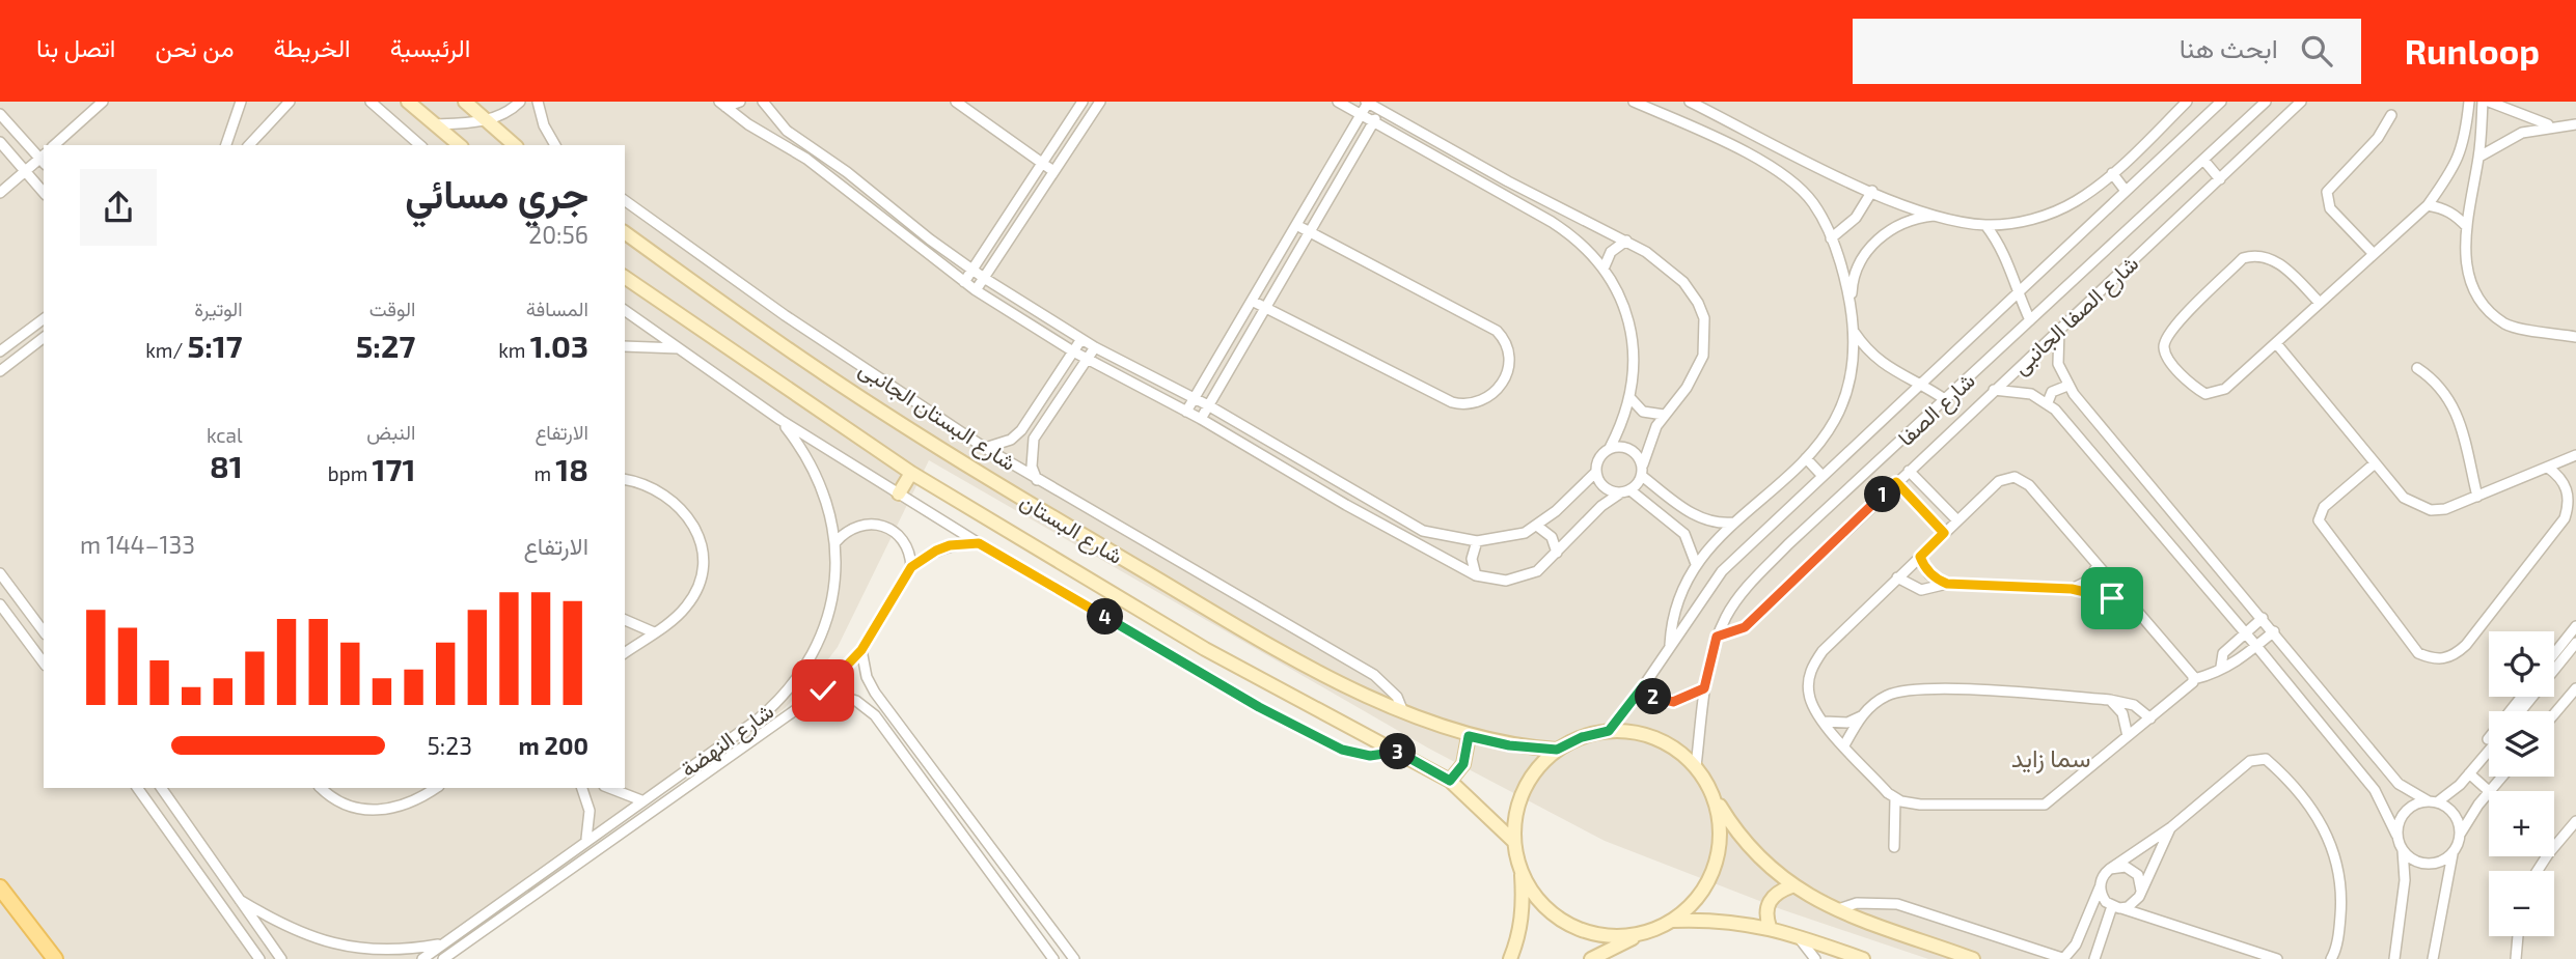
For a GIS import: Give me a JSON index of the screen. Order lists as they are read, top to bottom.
{
  "streets": {
    "street": [
      "شارع الصفا الجانبى",
      "شارع الصفا",
      "شارع البستان الجانبى",
      "شارع البستان",
      "شارع النهضة"
    ]
  },
  "crossings": [
    ["شارع الصفا الجانبى", "شارع الصفا"],
    ["شارع الصفا", "شارع البستان"],
    ["شارع البستان الجانبى", "شارع البستان"]
  ],
  "districts": ["سما زايد"],
  "page": {
    "header": "Runloop",
    "search": "ابحث هنا",
    "nav": [
      "الرئيسية",
      "الخريطة",
      "من نحن",
      "اتصل بنا"
    ],
    "heading": ["جري مسائي", "20:56"],
    "stats": [
      ["المسافة", "1.03 km"],
      ["الوقت", "5:27"],
      ["الوتيرة", "5:17 /km"],
      ["الارتفاع", "18 m"],
      ["النبض", "171 bpm"],
      ["kcal", "81"]
    ],
    "pins": [
      "1",
      "4",
      "2",
      "3"
    ],
    "chart": ["الارتفاع", "133–144 m"],
    "map_buttons": ["+", "−"],
    "list": [
      {
        "name": "200 m",
        "note": "5:23"
      }
    ]
  }
}
